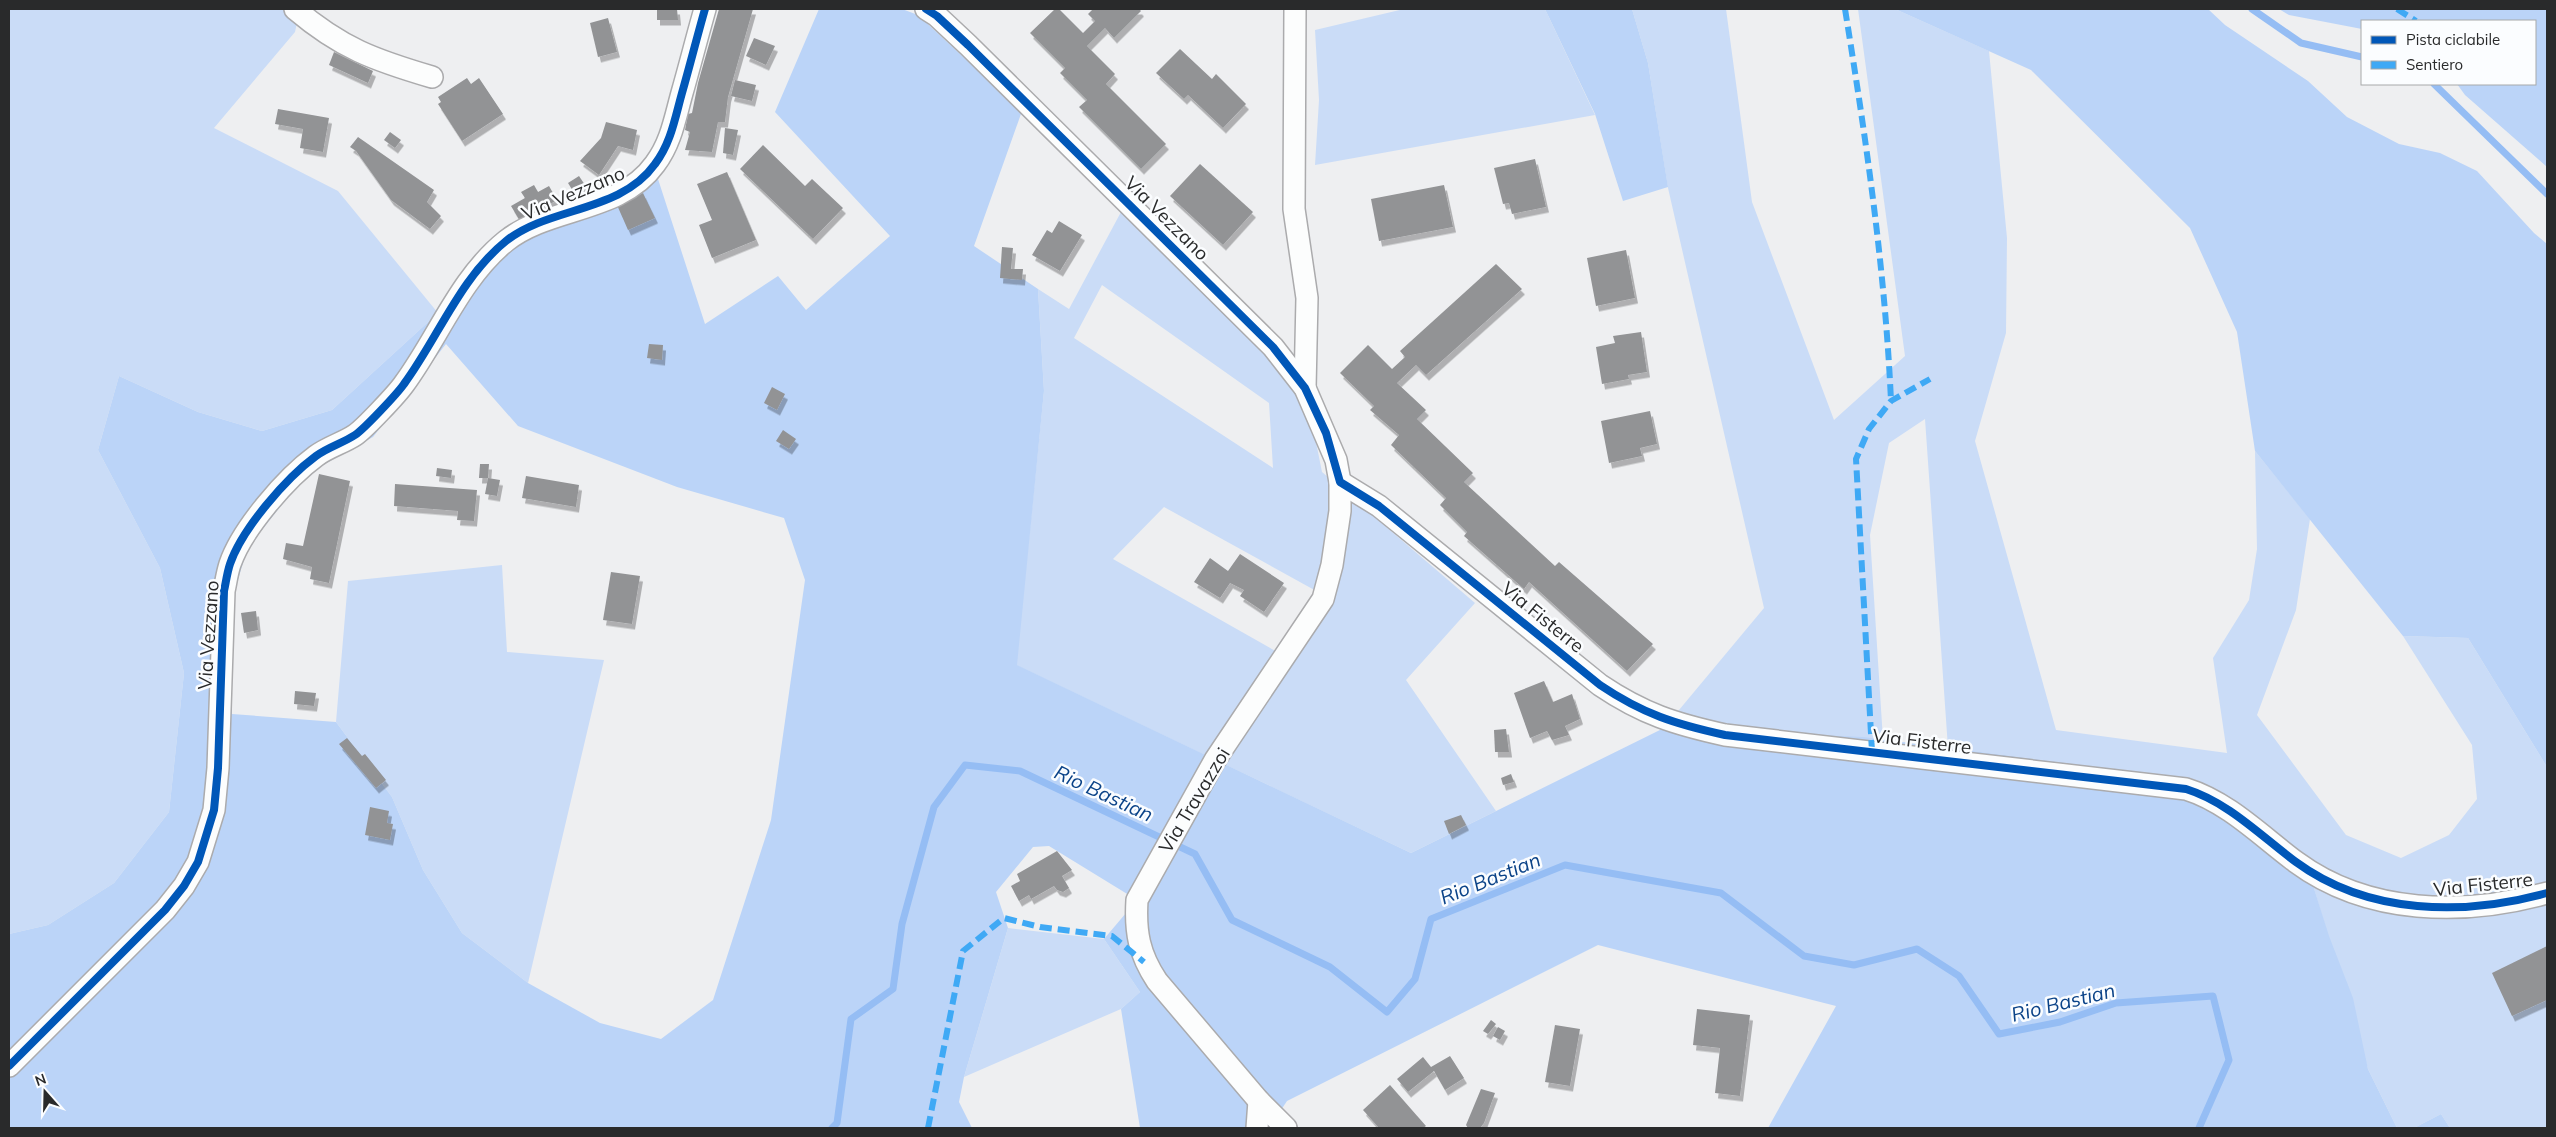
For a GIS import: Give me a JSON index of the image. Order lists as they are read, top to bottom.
{
  "streets": {
    "street": ["Via Vezzano", "Via Fisterre", "Via Travazzoi"]
  },
  "crossings": [
    ["Via Vezzano", "Via Fisterre"],
    ["Via Vezzano", "Via Travazzoi"],
    ["Via Fisterre", "Via Travazzoi"]
  ],
  "water": ["Rio Bastian"],
  "legend": ["Pista ciclabile", "Sentiero"],
  "north": "top"
}
